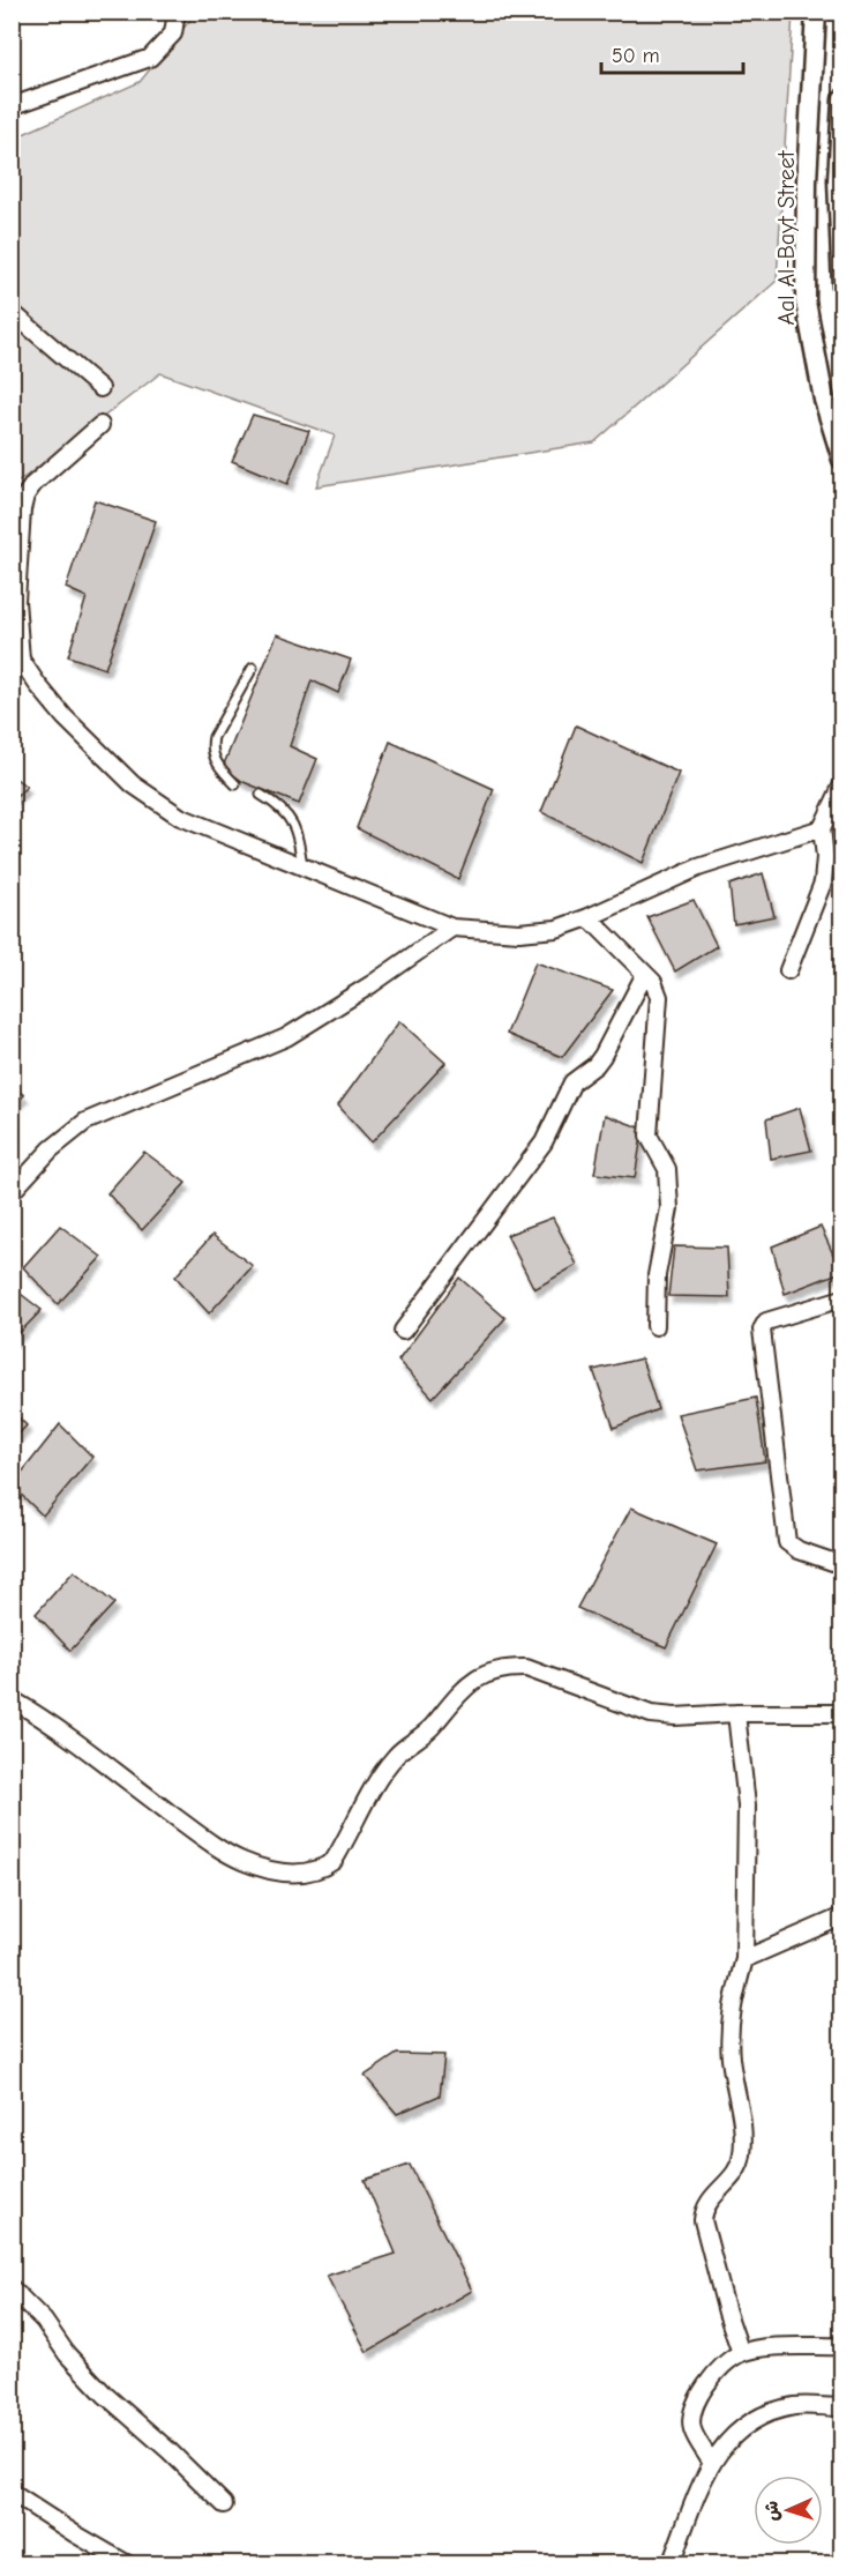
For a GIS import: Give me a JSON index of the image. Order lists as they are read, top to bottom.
{
  "streets": {
    "street": ["Aal Al-Bayt Street"]
  },
  "scale_bar": "50 m",
  "north": "left"
}
